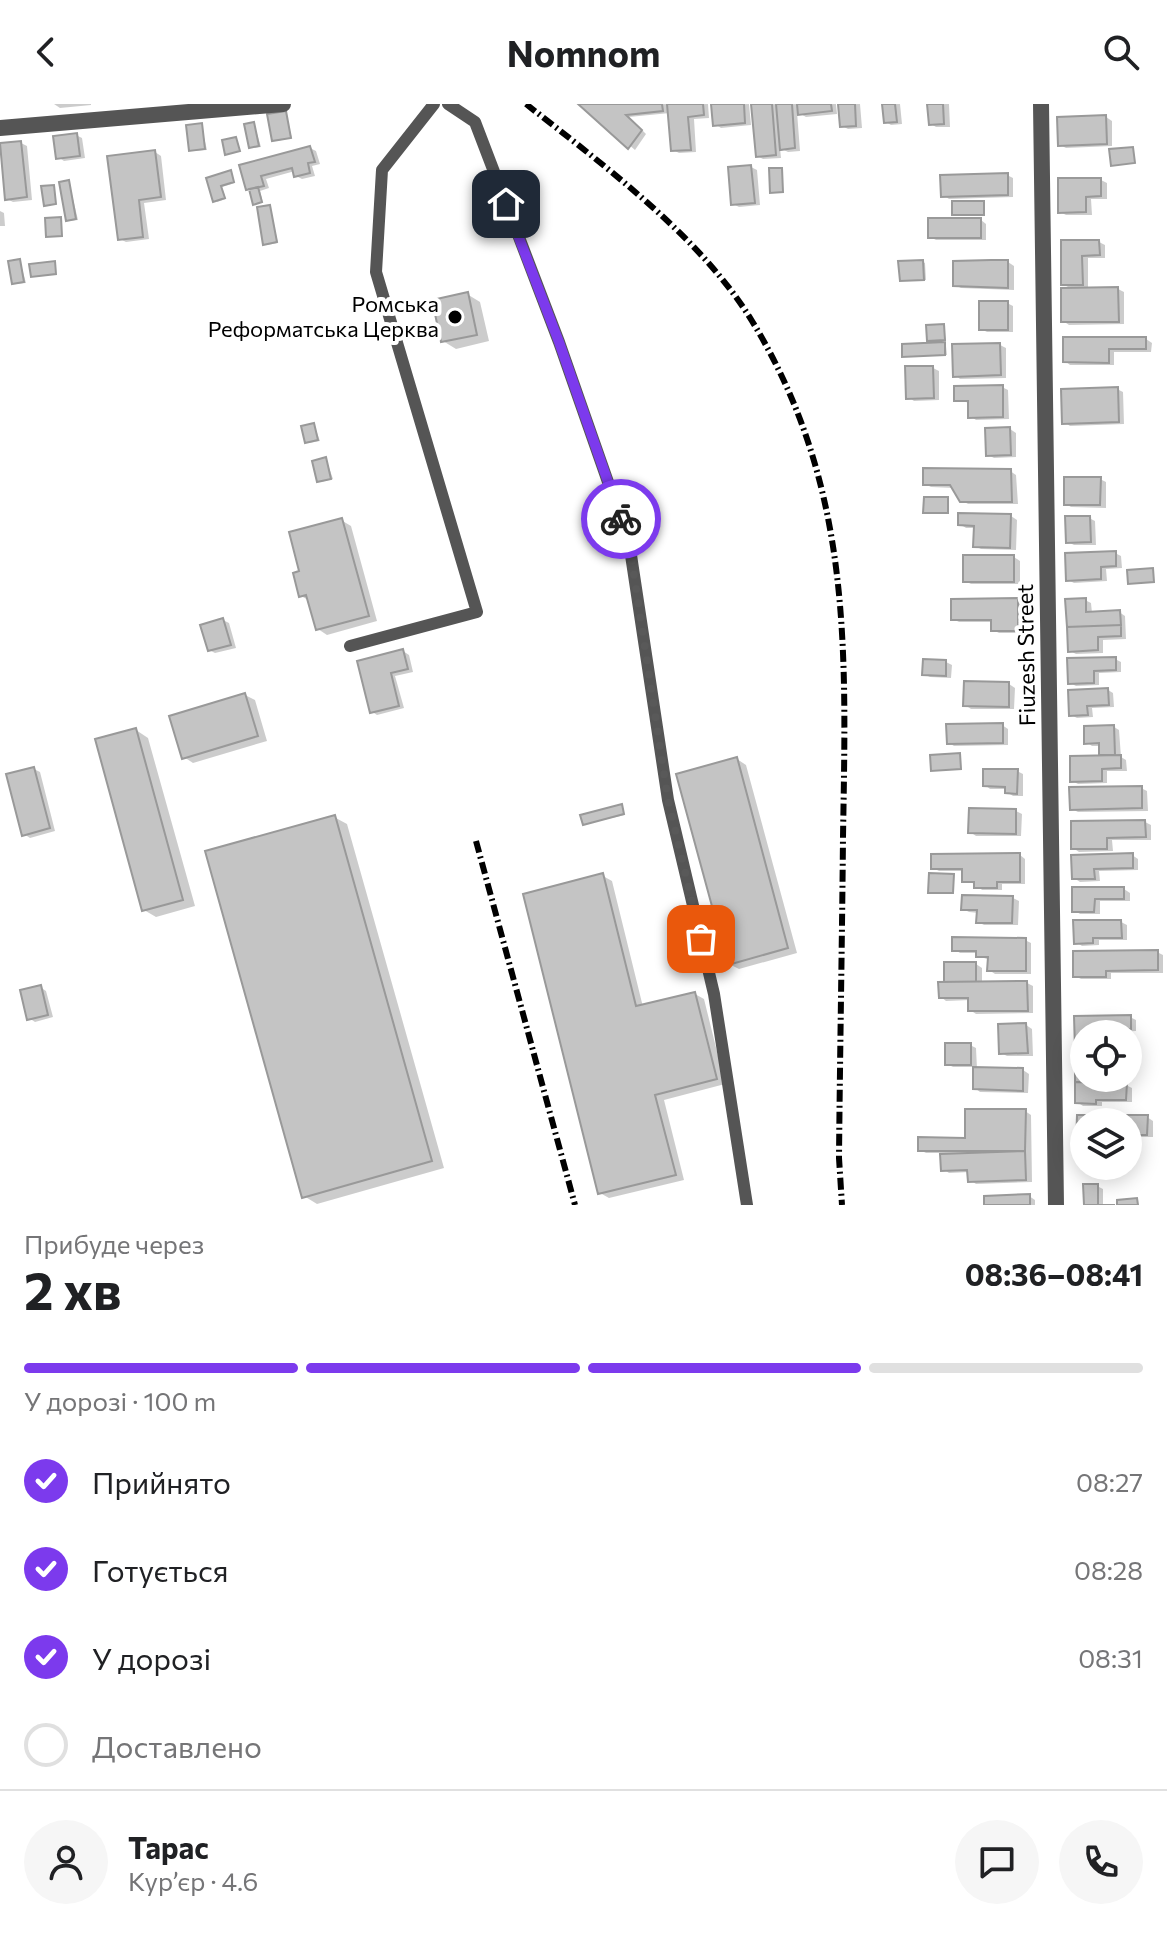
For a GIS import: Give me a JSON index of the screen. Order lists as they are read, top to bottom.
{
  "streets": {
    "street": ["Fiuzesh Street"]
  },
  "places": ["Ромська Реформатська Церква"],
  "page": {
    "header": "Nomnom",
    "heading": ["2 хв", "Прибуде через", "08:36–08:41"],
    "panel": ["Тарас", "Кур’єр · 4.6"],
    "bar": "У дорозі · 100 m",
    "list": [
      ["Прийнято", "08:27"],
      ["Готується", "08:28"],
      ["У дорозі", "08:31"],
      "Доставлено"
    ]
  }
}
